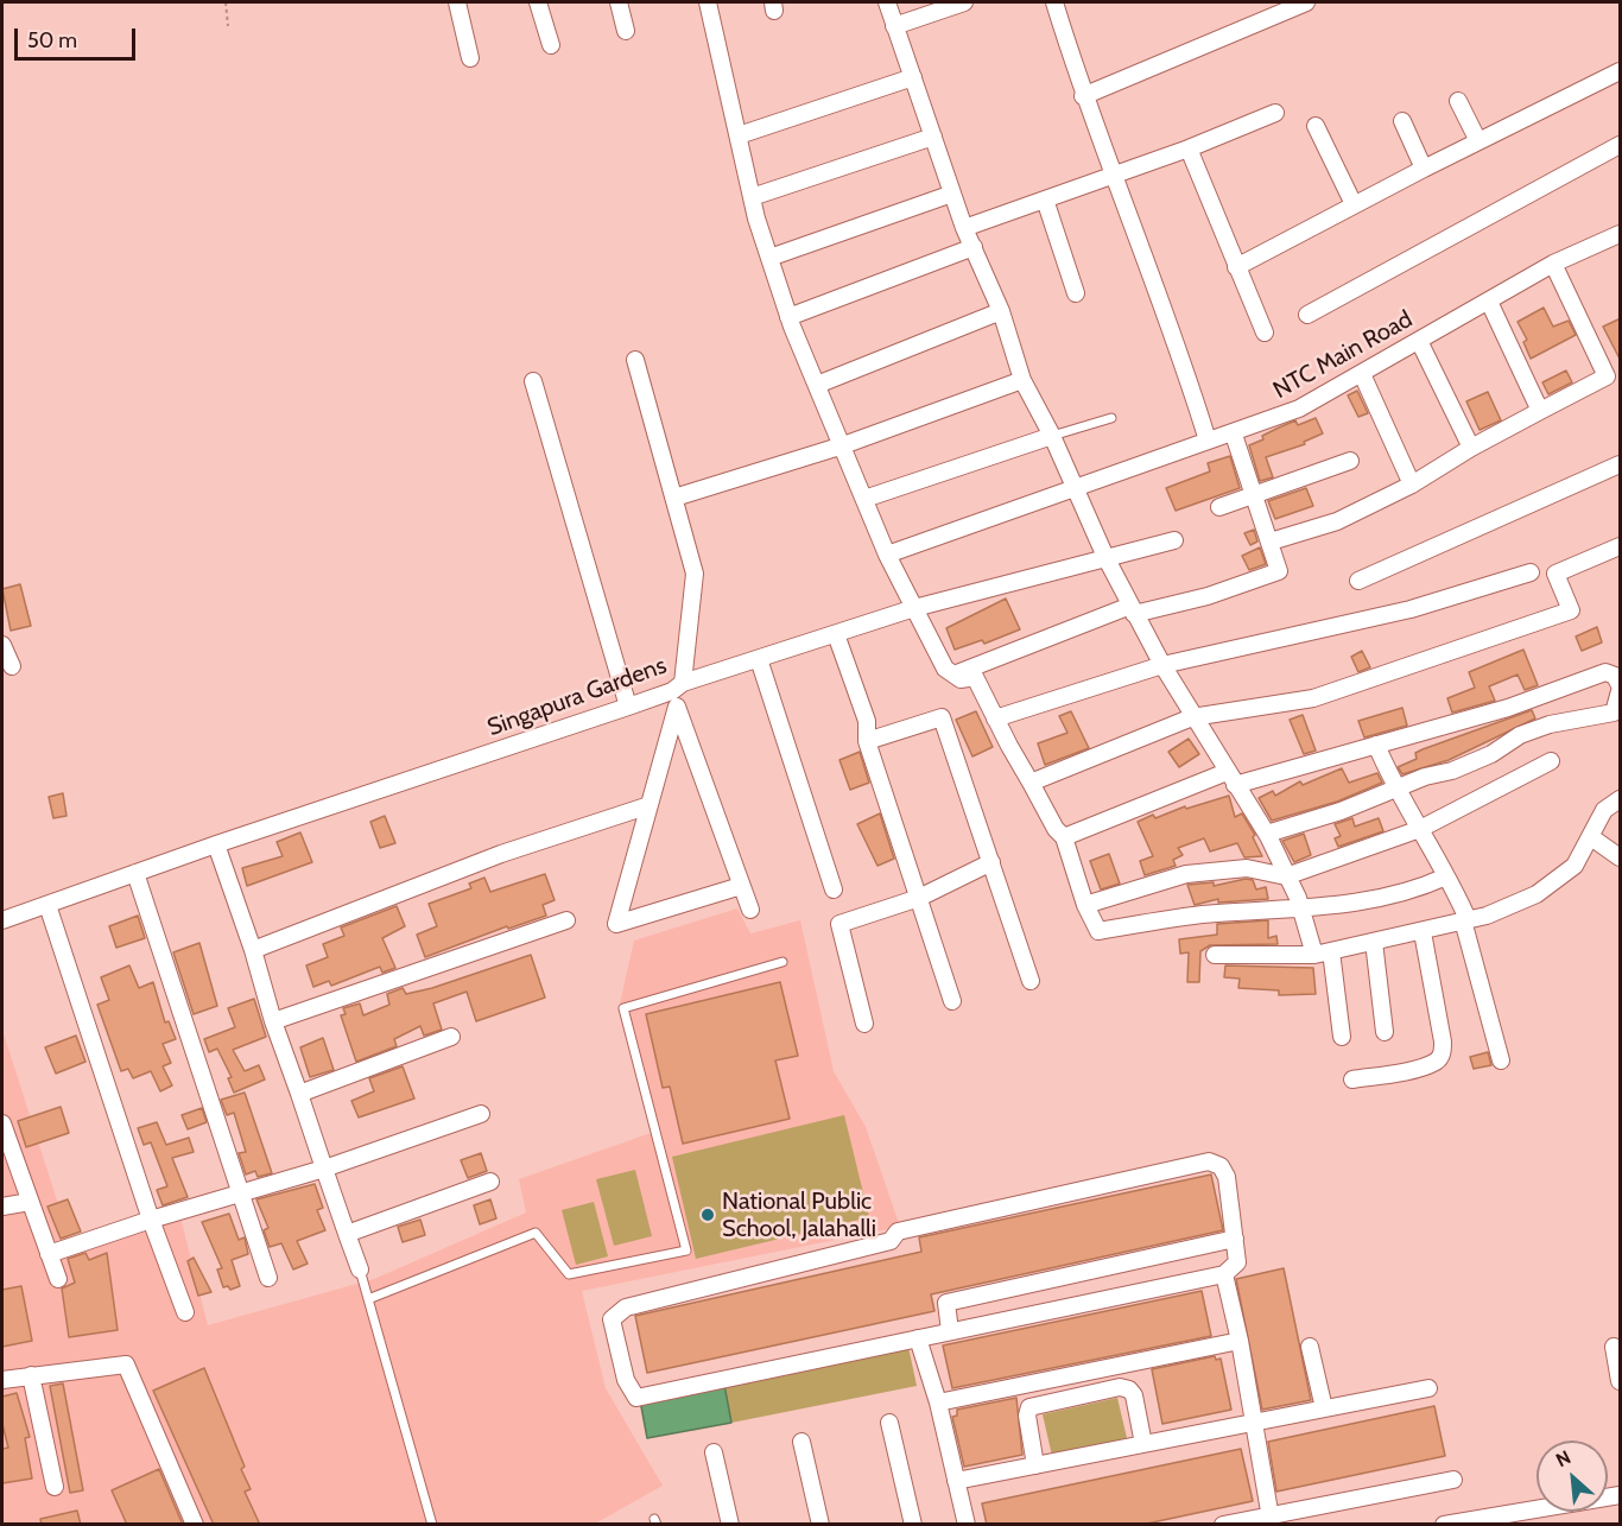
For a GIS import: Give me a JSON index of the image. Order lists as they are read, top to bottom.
{
  "streets": {
    "street": ["NTC Main Road", "Singapura Gardens"]
  },
  "places": ["National Public School, Jalahalli"],
  "scale_bar": "50 m",
  "north": "top left"
}
